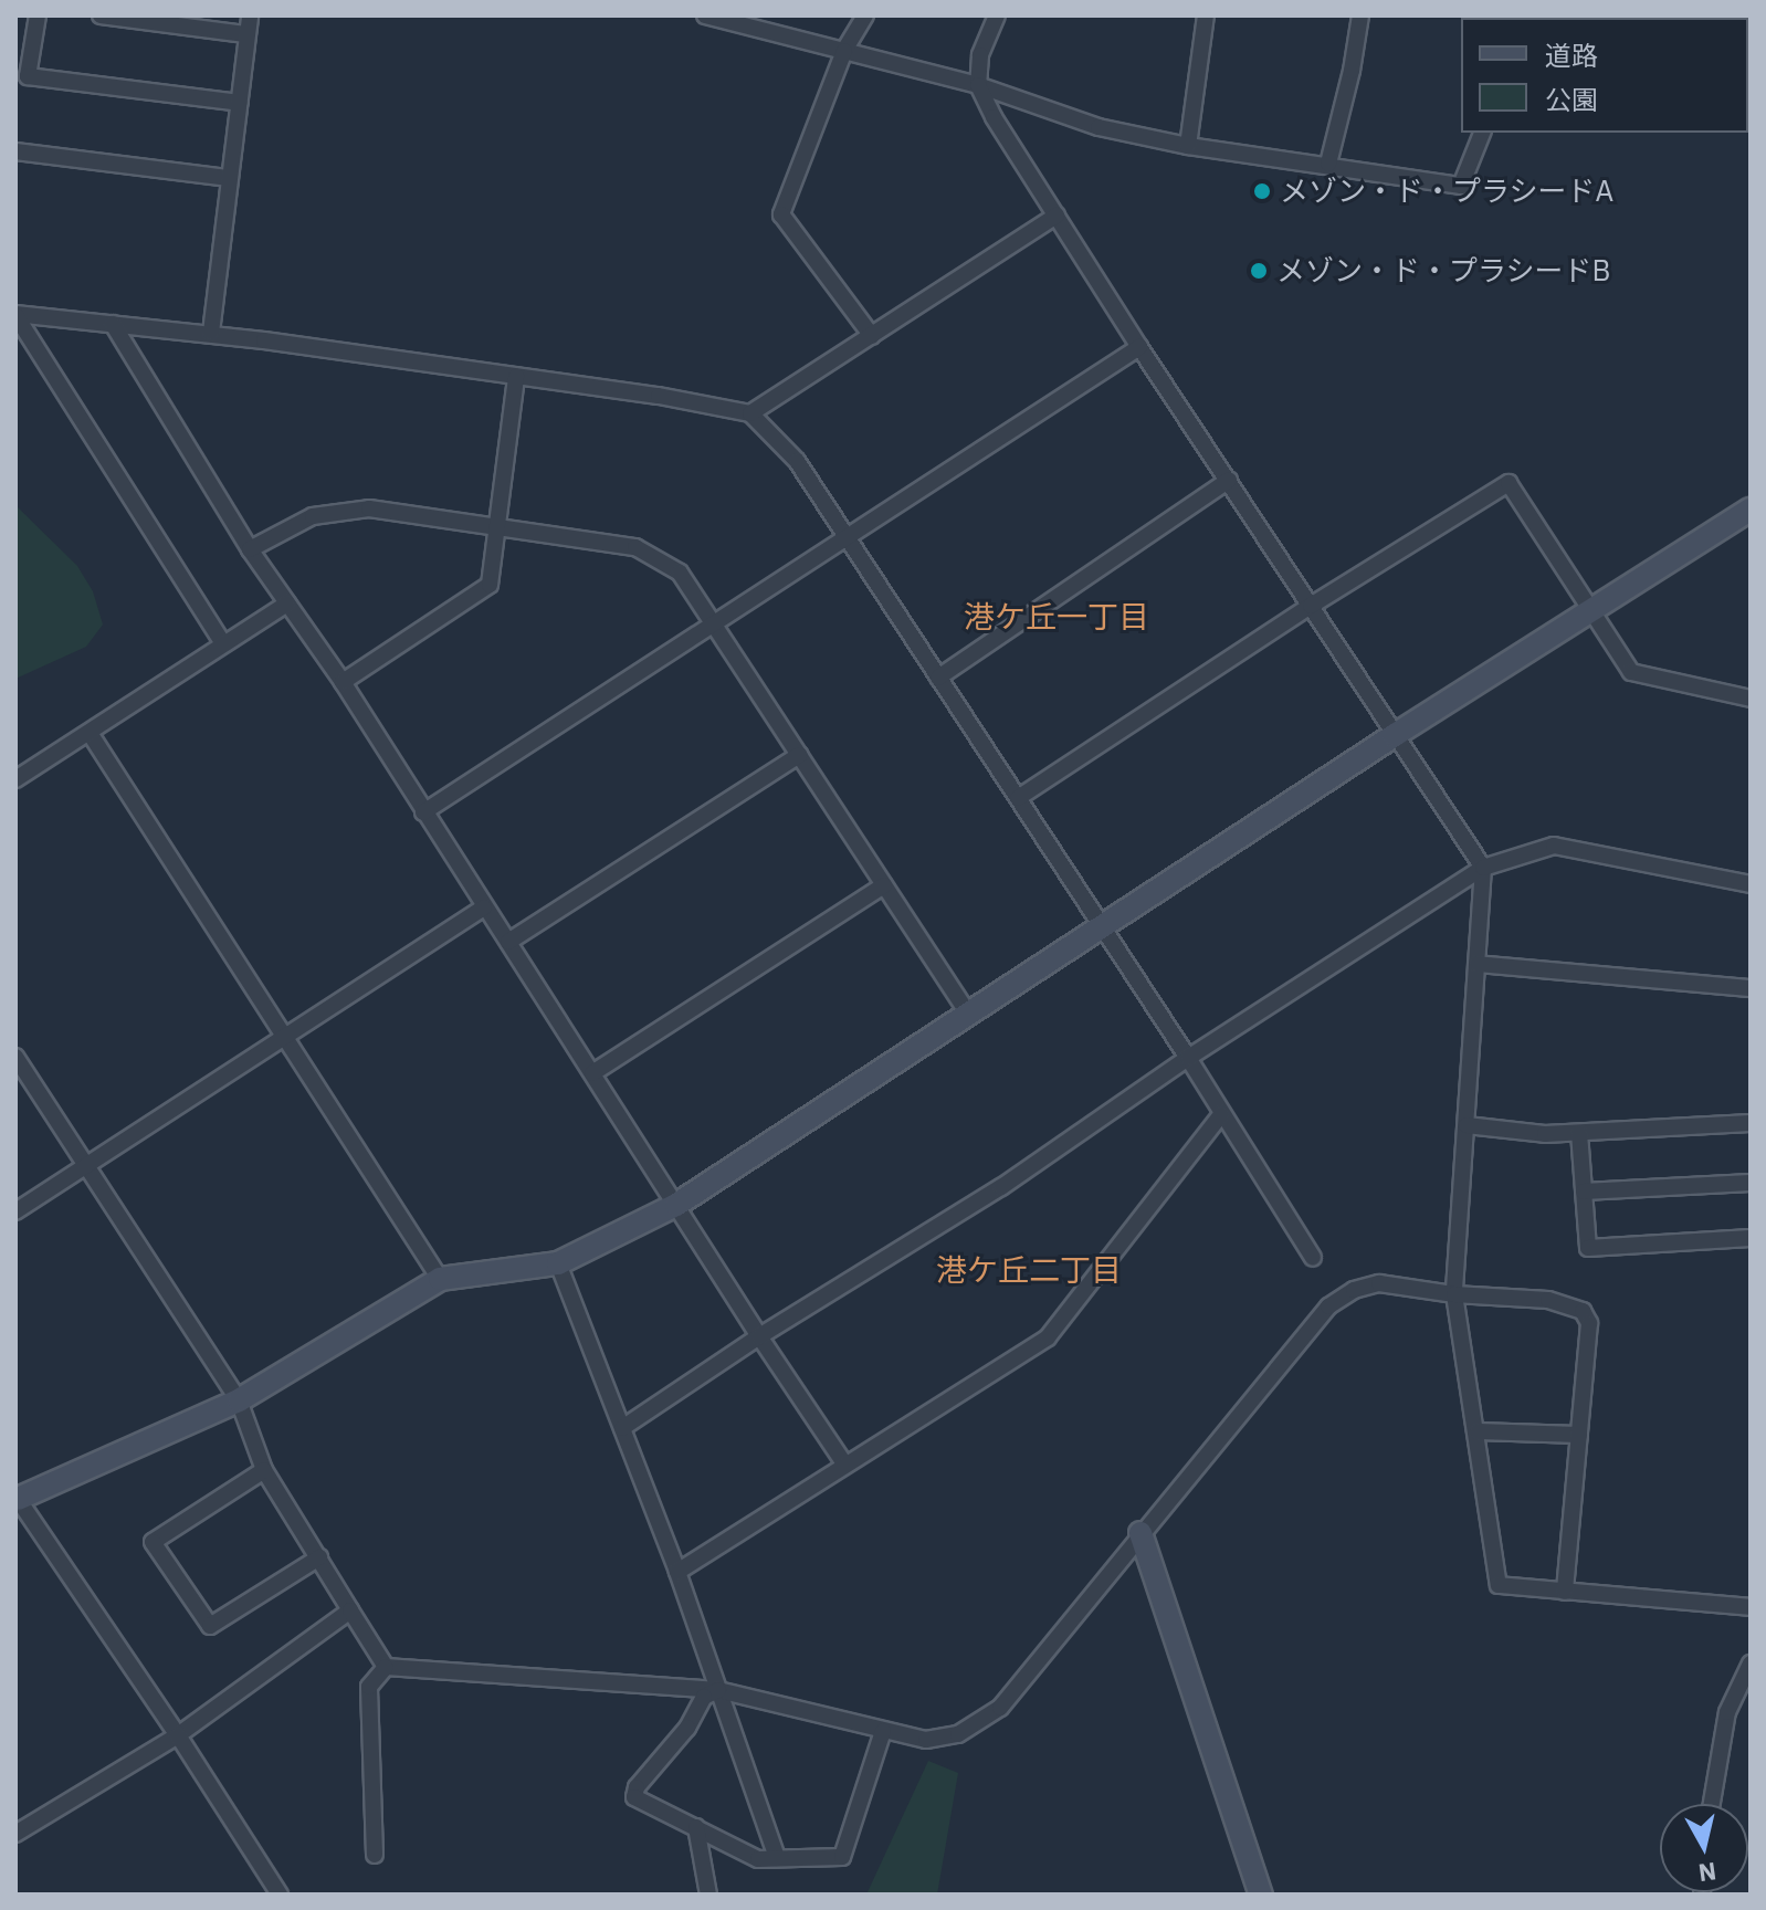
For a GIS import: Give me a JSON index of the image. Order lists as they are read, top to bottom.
{
  "districts": ["港ケ丘一丁目", "港ケ丘二丁目"],
  "places": ["メゾン・ド・プラシードA", "メゾン・ド・プラシードB"],
  "legend": ["道路", "公園"],
  "north": "bottom"
}
